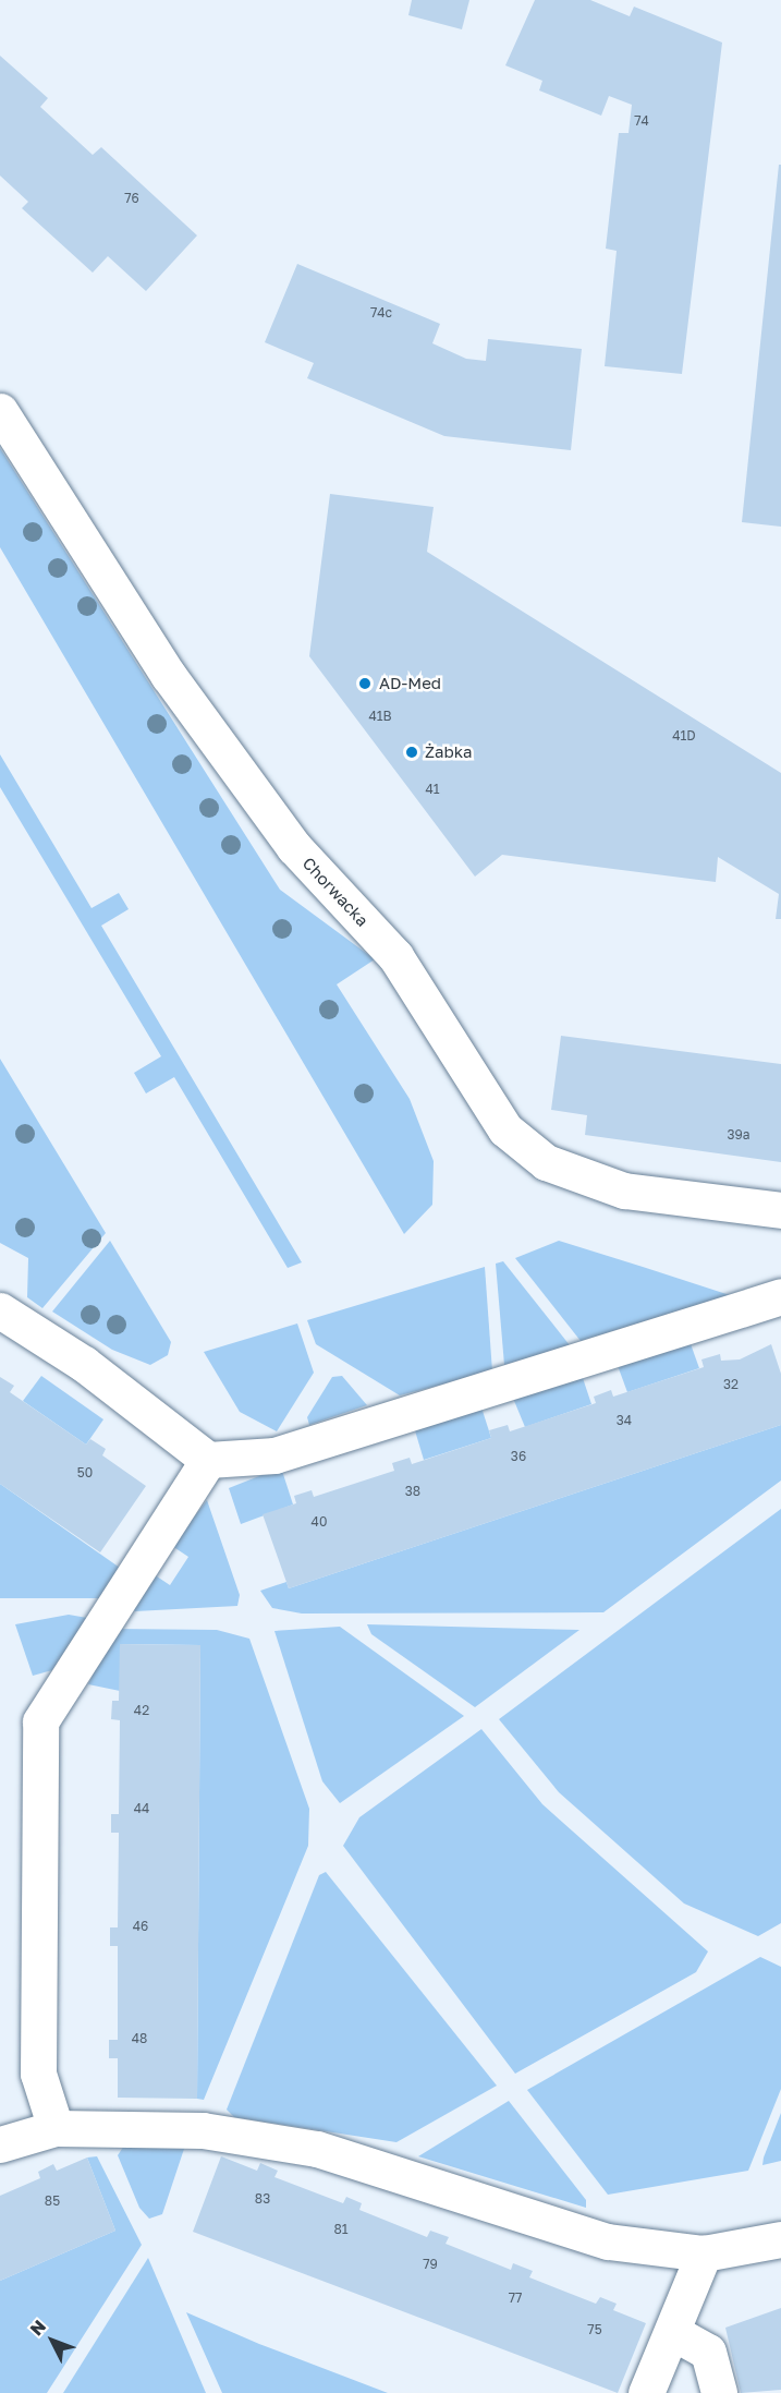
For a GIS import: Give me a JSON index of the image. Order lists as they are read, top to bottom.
{
  "streets": {
    "street": ["Chorwacka"]
  },
  "places": ["AD-Med", "Żabka"],
  "house_numbers": [
    "74",
    "76",
    "74c",
    "41B",
    "41D",
    "41",
    "39a",
    "32",
    "34",
    "36",
    "50",
    "38",
    "40",
    "42",
    "44",
    "46",
    "48",
    "83",
    "85",
    "81",
    "79",
    "77",
    "75"
  ],
  "north": "top left"
}
